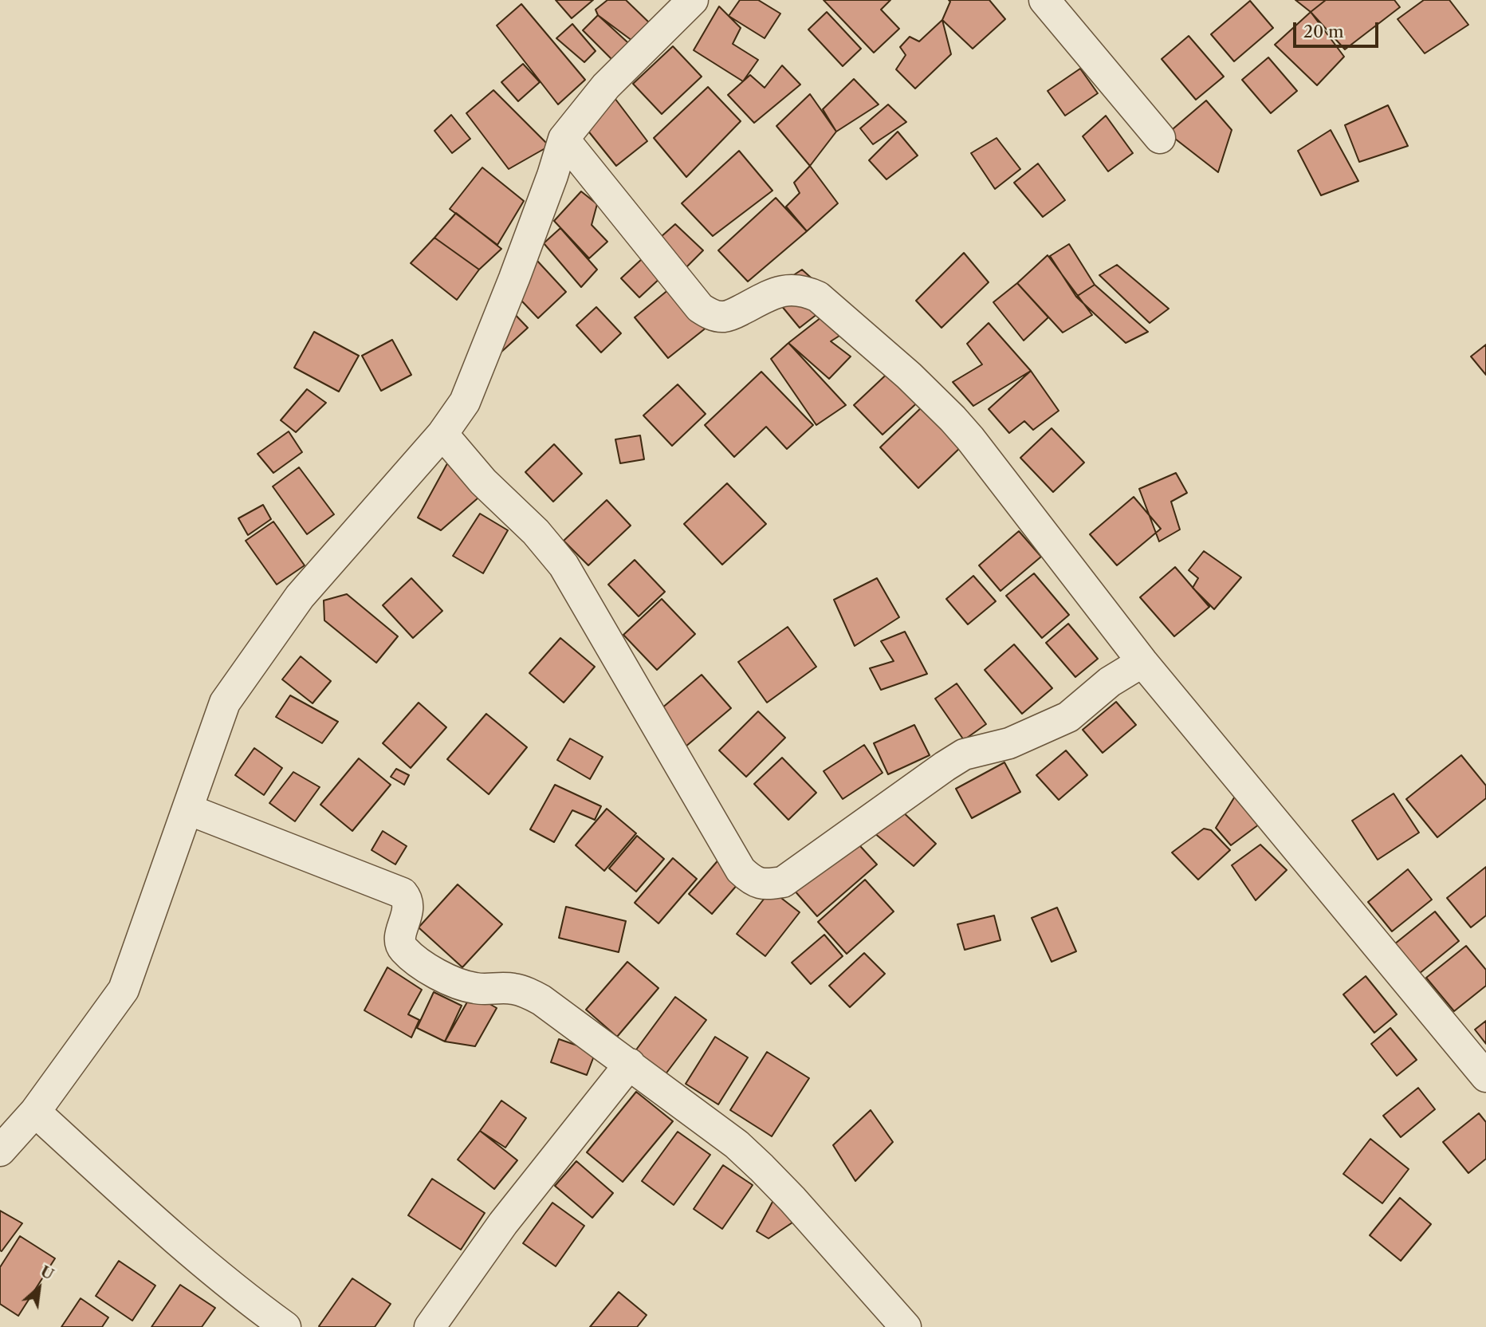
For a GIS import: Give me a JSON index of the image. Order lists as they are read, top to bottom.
{
  "scale_bar": "20 m",
  "north": "top right"
}
